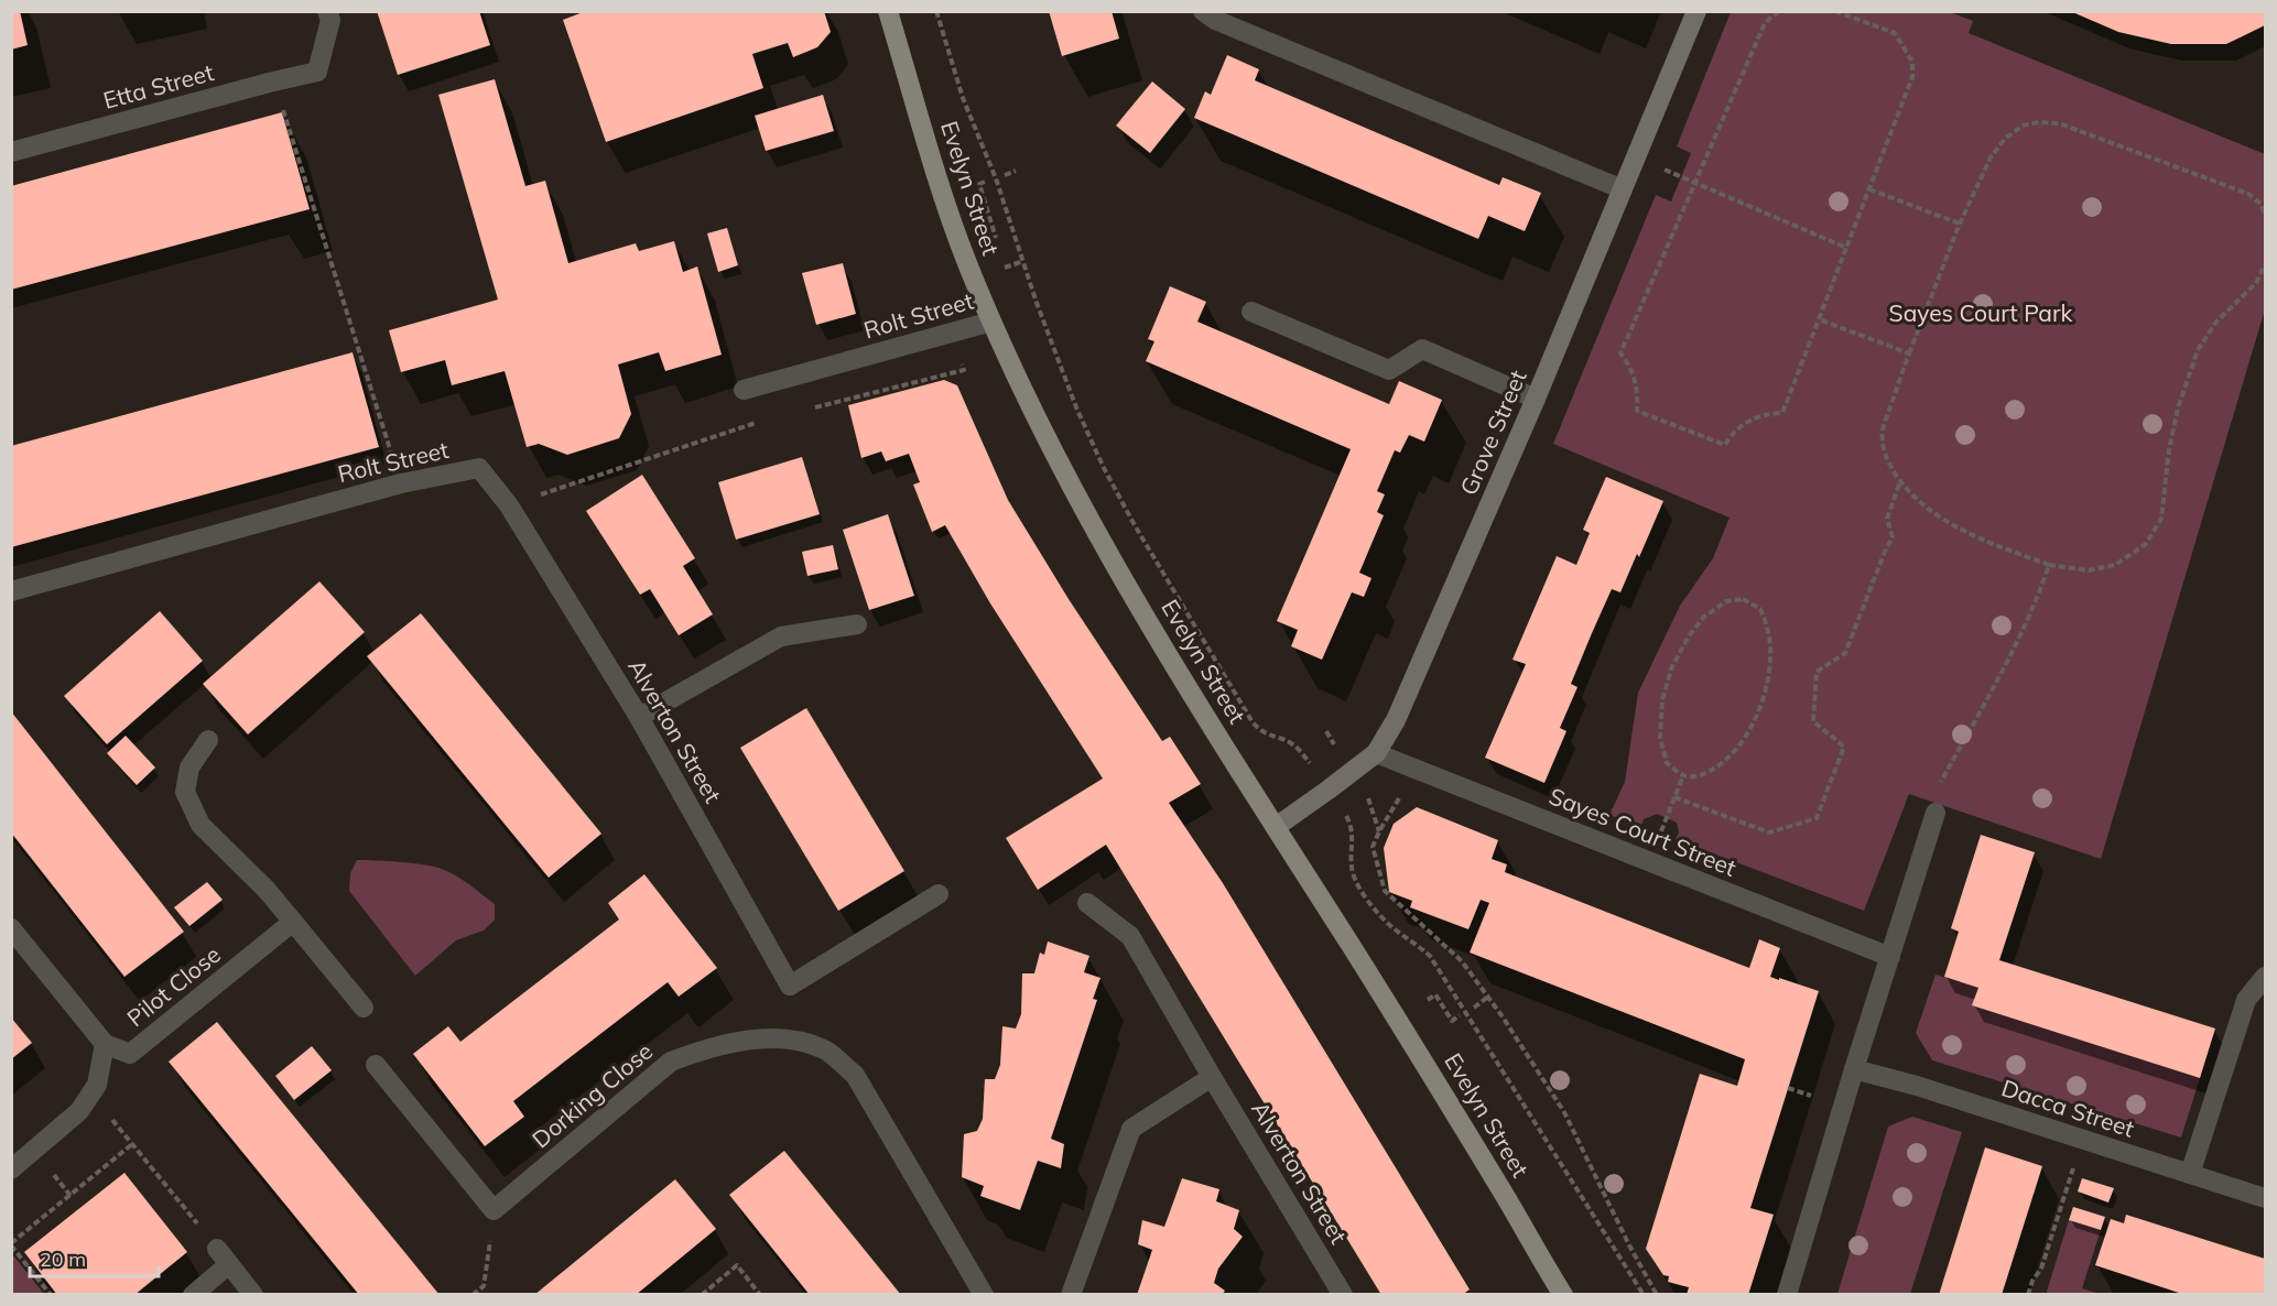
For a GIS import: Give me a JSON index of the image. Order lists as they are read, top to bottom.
{
  "streets": {
    "main road": ["Evelyn Street", "Grove Street"],
    "street": [
      "Etta Street",
      "Rolt Street",
      "Alverton Street",
      "Sayes Court Street",
      "Pilot Close",
      "Dorking Close",
      "Dacca Street"
    ]
  },
  "crossings": [
    ["Evelyn Street", "Rolt Street"],
    ["Evelyn Street", "Grove Street"],
    ["Rolt Street", "Alverton Street"],
    ["Grove Street", "Sayes Court Street"]
  ],
  "parks": ["Sayes Court Park"],
  "scale_bar": "20 m"
}
